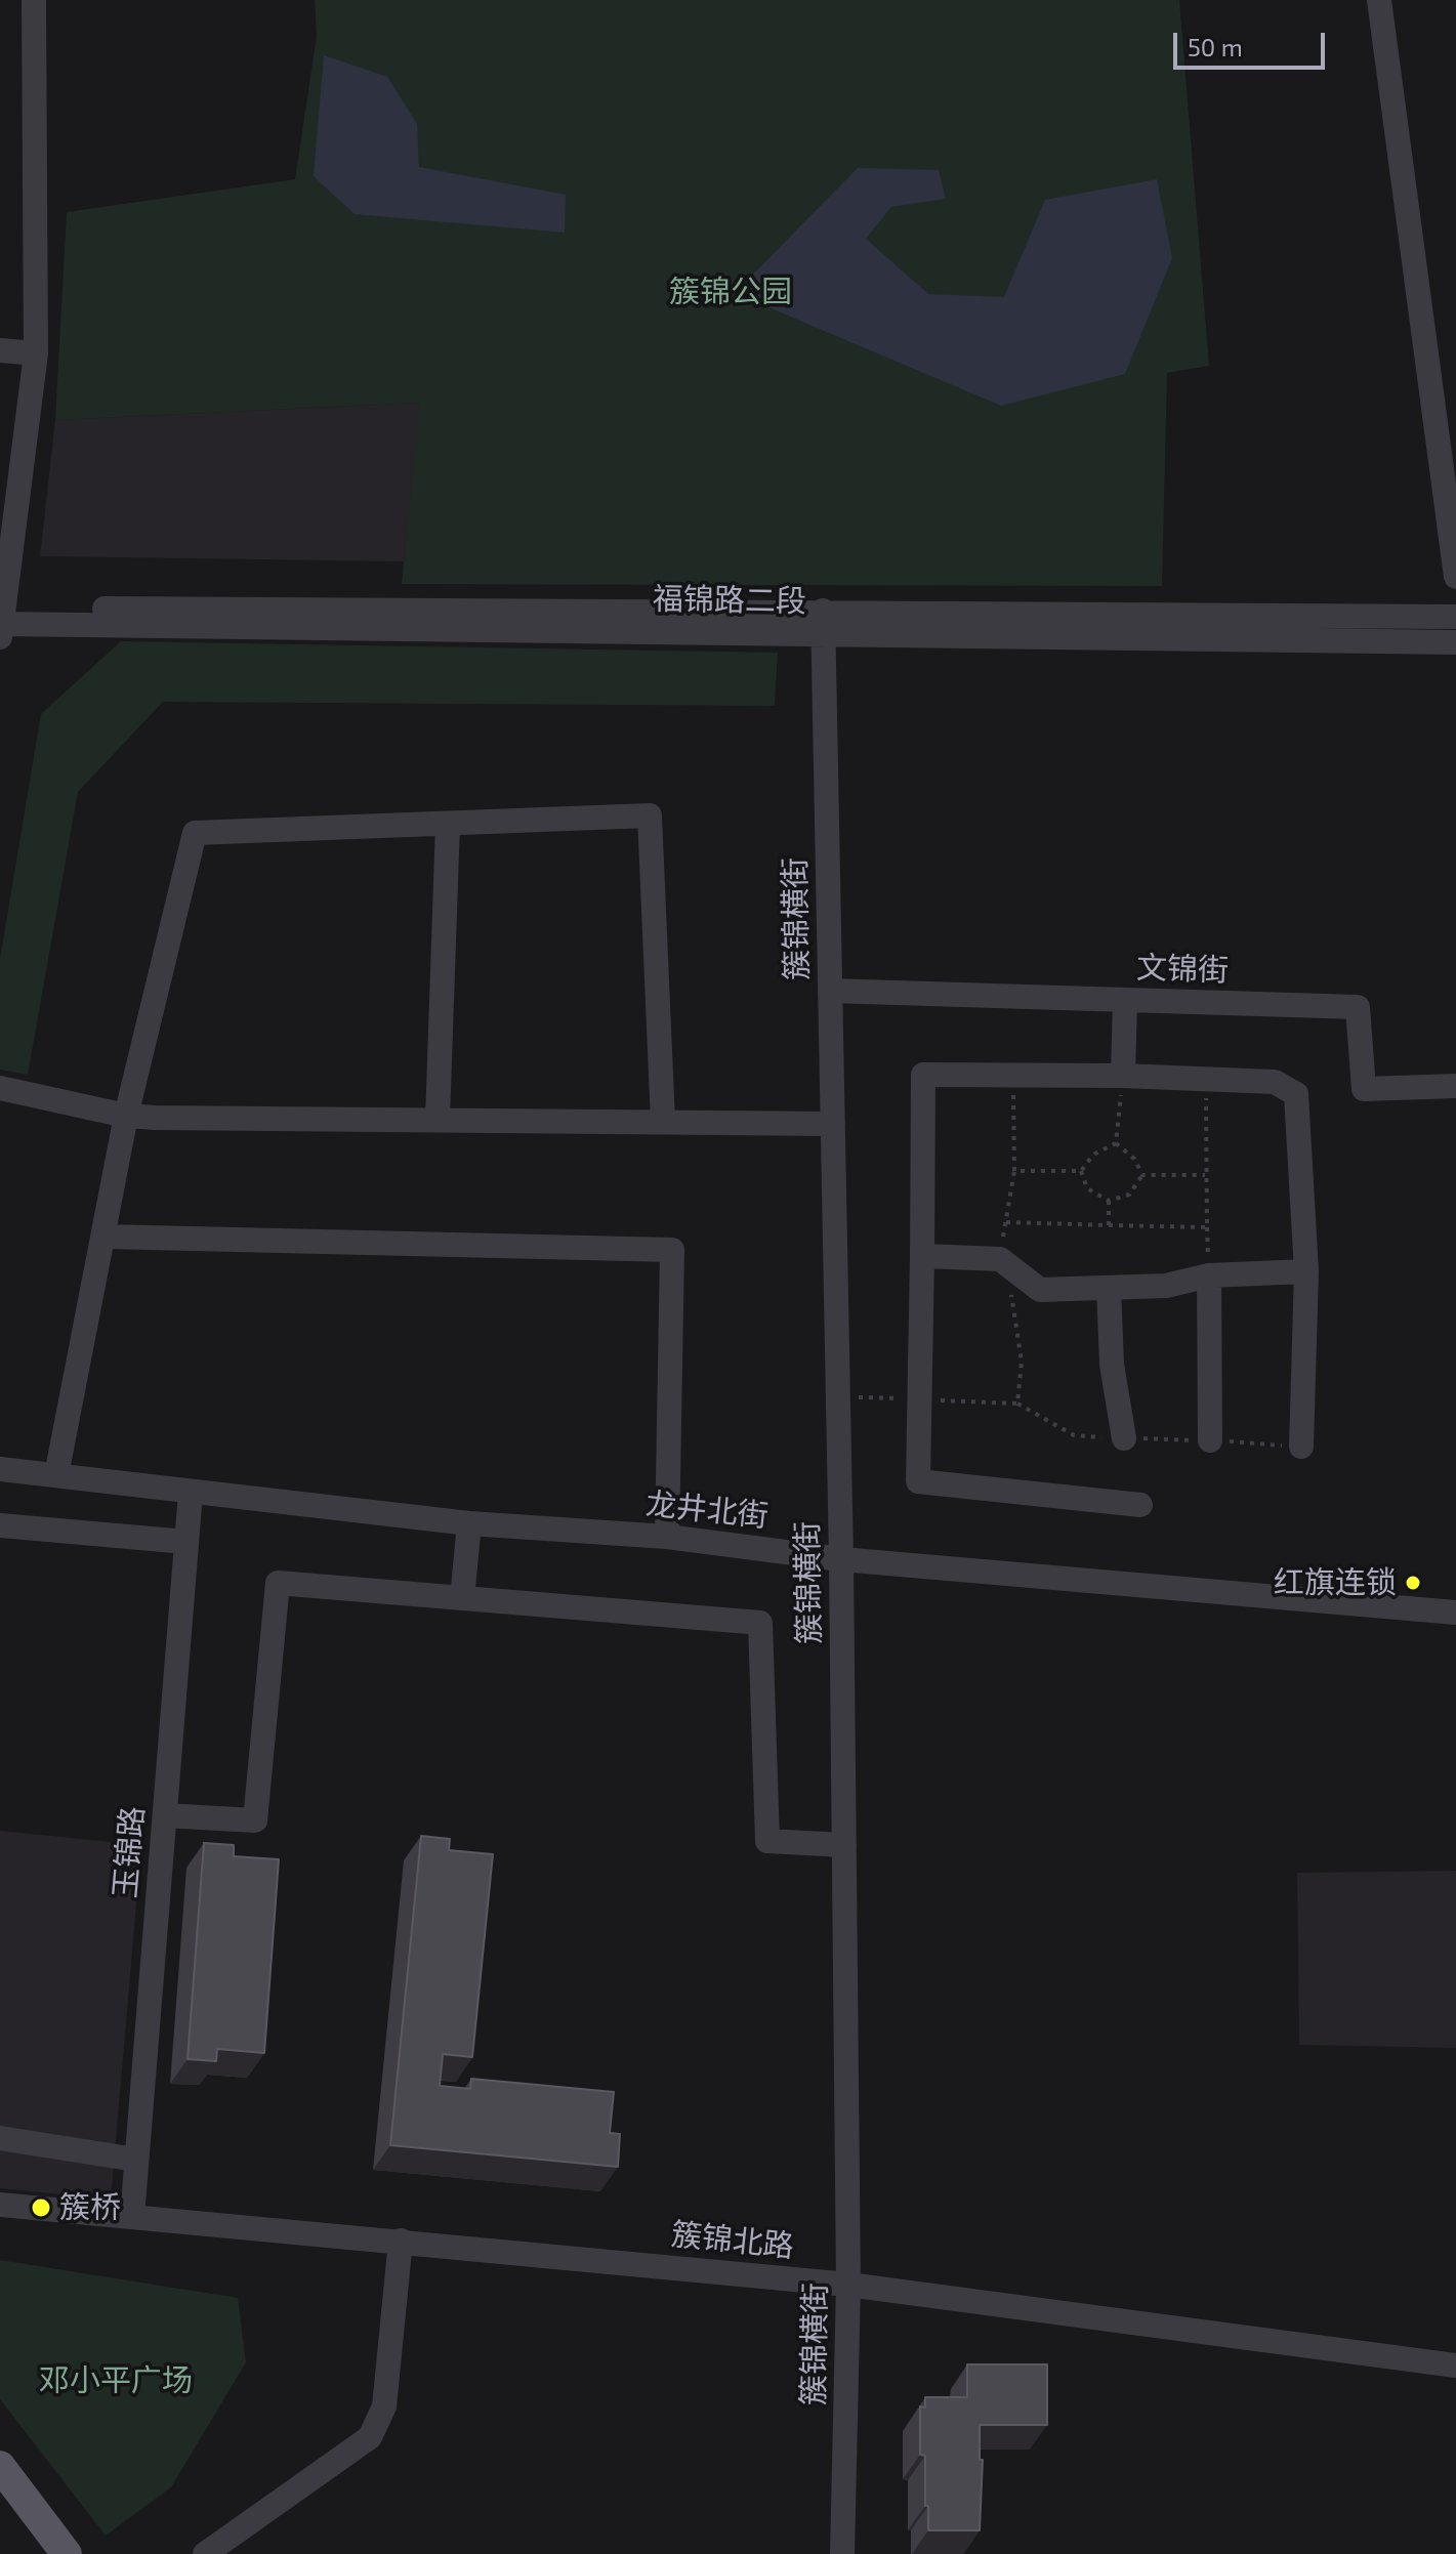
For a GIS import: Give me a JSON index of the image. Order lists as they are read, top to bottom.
{
  "streets": {
    "street": [
      "福锦路二段",
      "簇锦横街",
      "文锦街",
      "龙井北街",
      "玉锦路",
      "簇锦北路"
    ]
  },
  "crossings": [
    ["福锦路二段", "簇锦横街"],
    ["簇锦横街", "文锦街"],
    ["簇锦横街", "龙井北街"],
    ["簇锦横街", "簇锦北路"],
    ["龙井北街", "玉锦路"],
    ["玉锦路", "簇锦北路"]
  ],
  "parks": ["簇锦公园", "邓小平广场"],
  "places": ["红旗连锁", "簇桥"],
  "scale_bar": "50 m"
}
